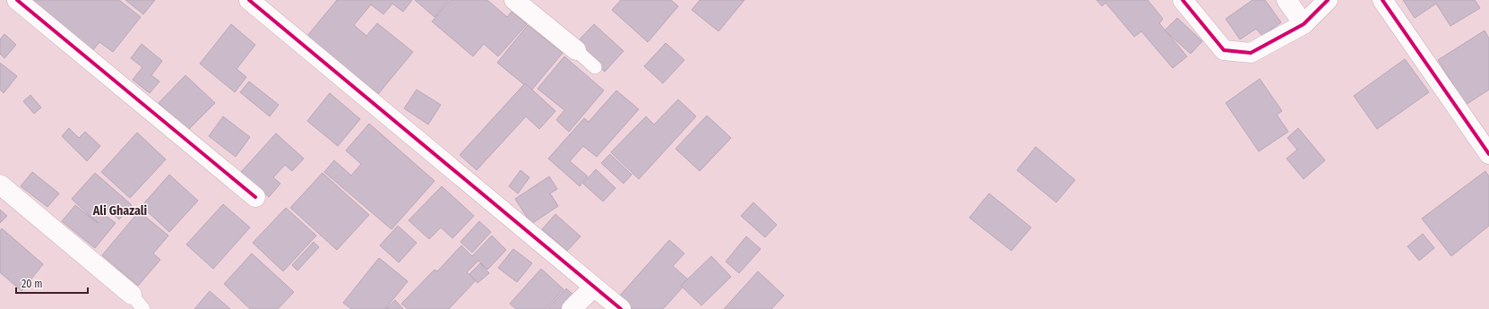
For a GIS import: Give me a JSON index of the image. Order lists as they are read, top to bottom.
{
  "districts": ["Ali Ghazali"],
  "scale_bar": "20 m"
}
